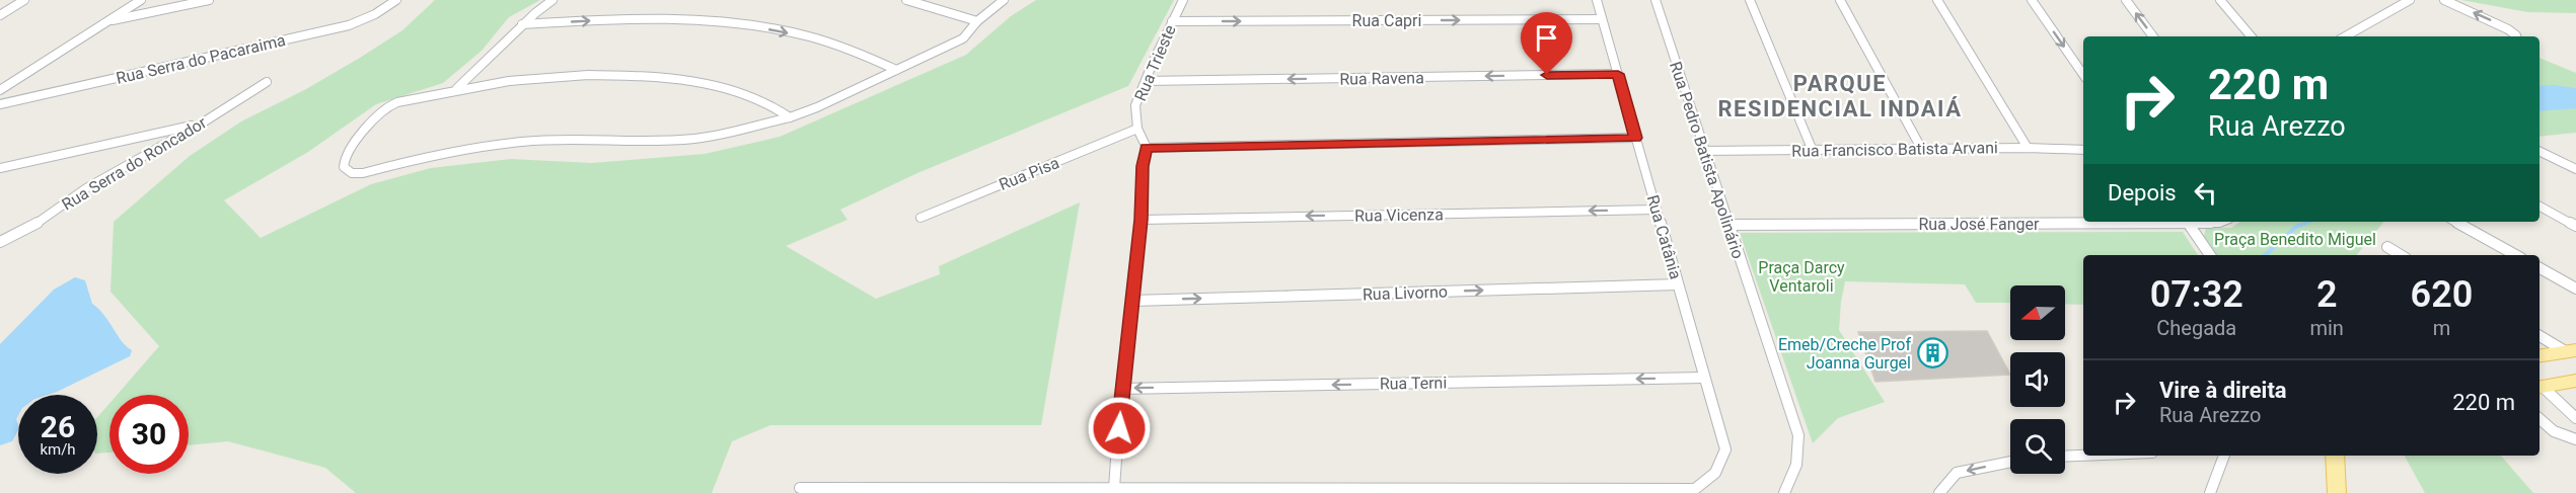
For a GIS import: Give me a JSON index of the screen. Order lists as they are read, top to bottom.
{
  "streets": {
    "street": [
      "Rua Capri",
      "Rua Serra do Pacaraima",
      "Rua Trieste",
      "Rua Ravena",
      "Rua Francisco Batista Arvani",
      "Rua Pedro Batista Apolinário",
      "Rua Serra do Roncador",
      "Rua Pisa",
      "Rua Vicenza",
      "Rua José Fanger",
      "Rua Catânia",
      "Rua Livorno",
      "Rua Terni"
    ]
  },
  "crossings": [
    ["Rua Capri", "Rua Trieste"],
    ["Rua Capri", "Rua Catânia"],
    ["Rua Trieste", "Rua Ravena"],
    ["Rua Trieste", "Rua Pisa"],
    ["Rua Ravena", "Rua Catânia"],
    ["Rua Francisco Batista Arvani", "Rua Pedro Batista Apolinário"],
    ["Rua Pedro Batista Apolinário", "Rua José Fanger"],
    ["Rua Vicenza", "Rua Catânia"],
    ["Rua Catânia", "Rua Livorno"],
    ["Rua Catânia", "Rua Terni"]
  ],
  "one_way": ["Rua Capri", "Rua Livorno", "Rua Terni"],
  "districts": ["PARQUE RESIDENCIAL INDAIÁ"],
  "parks": ["Praça Benedito Miguel", "Praça Darcy Ventaroli"],
  "places": {
    "building": ["Emeb/Creche Prof Joanna Gurgel"]
  },
  "north": "left",
  "page": {
    "turn": ["220 m", "Rua Arezzo"],
    "then": "Depois",
    "eta": [
      "07:32",
      "Chegada",
      "2",
      "min",
      "620",
      "m"
    ],
    "list": [
      {
        "name": "Vire à direita",
        "note": "Rua Arezzo",
        "value": "220 m"
      }
    ],
    "speed": "26 km/h",
    "limit": "30"
  }
}
